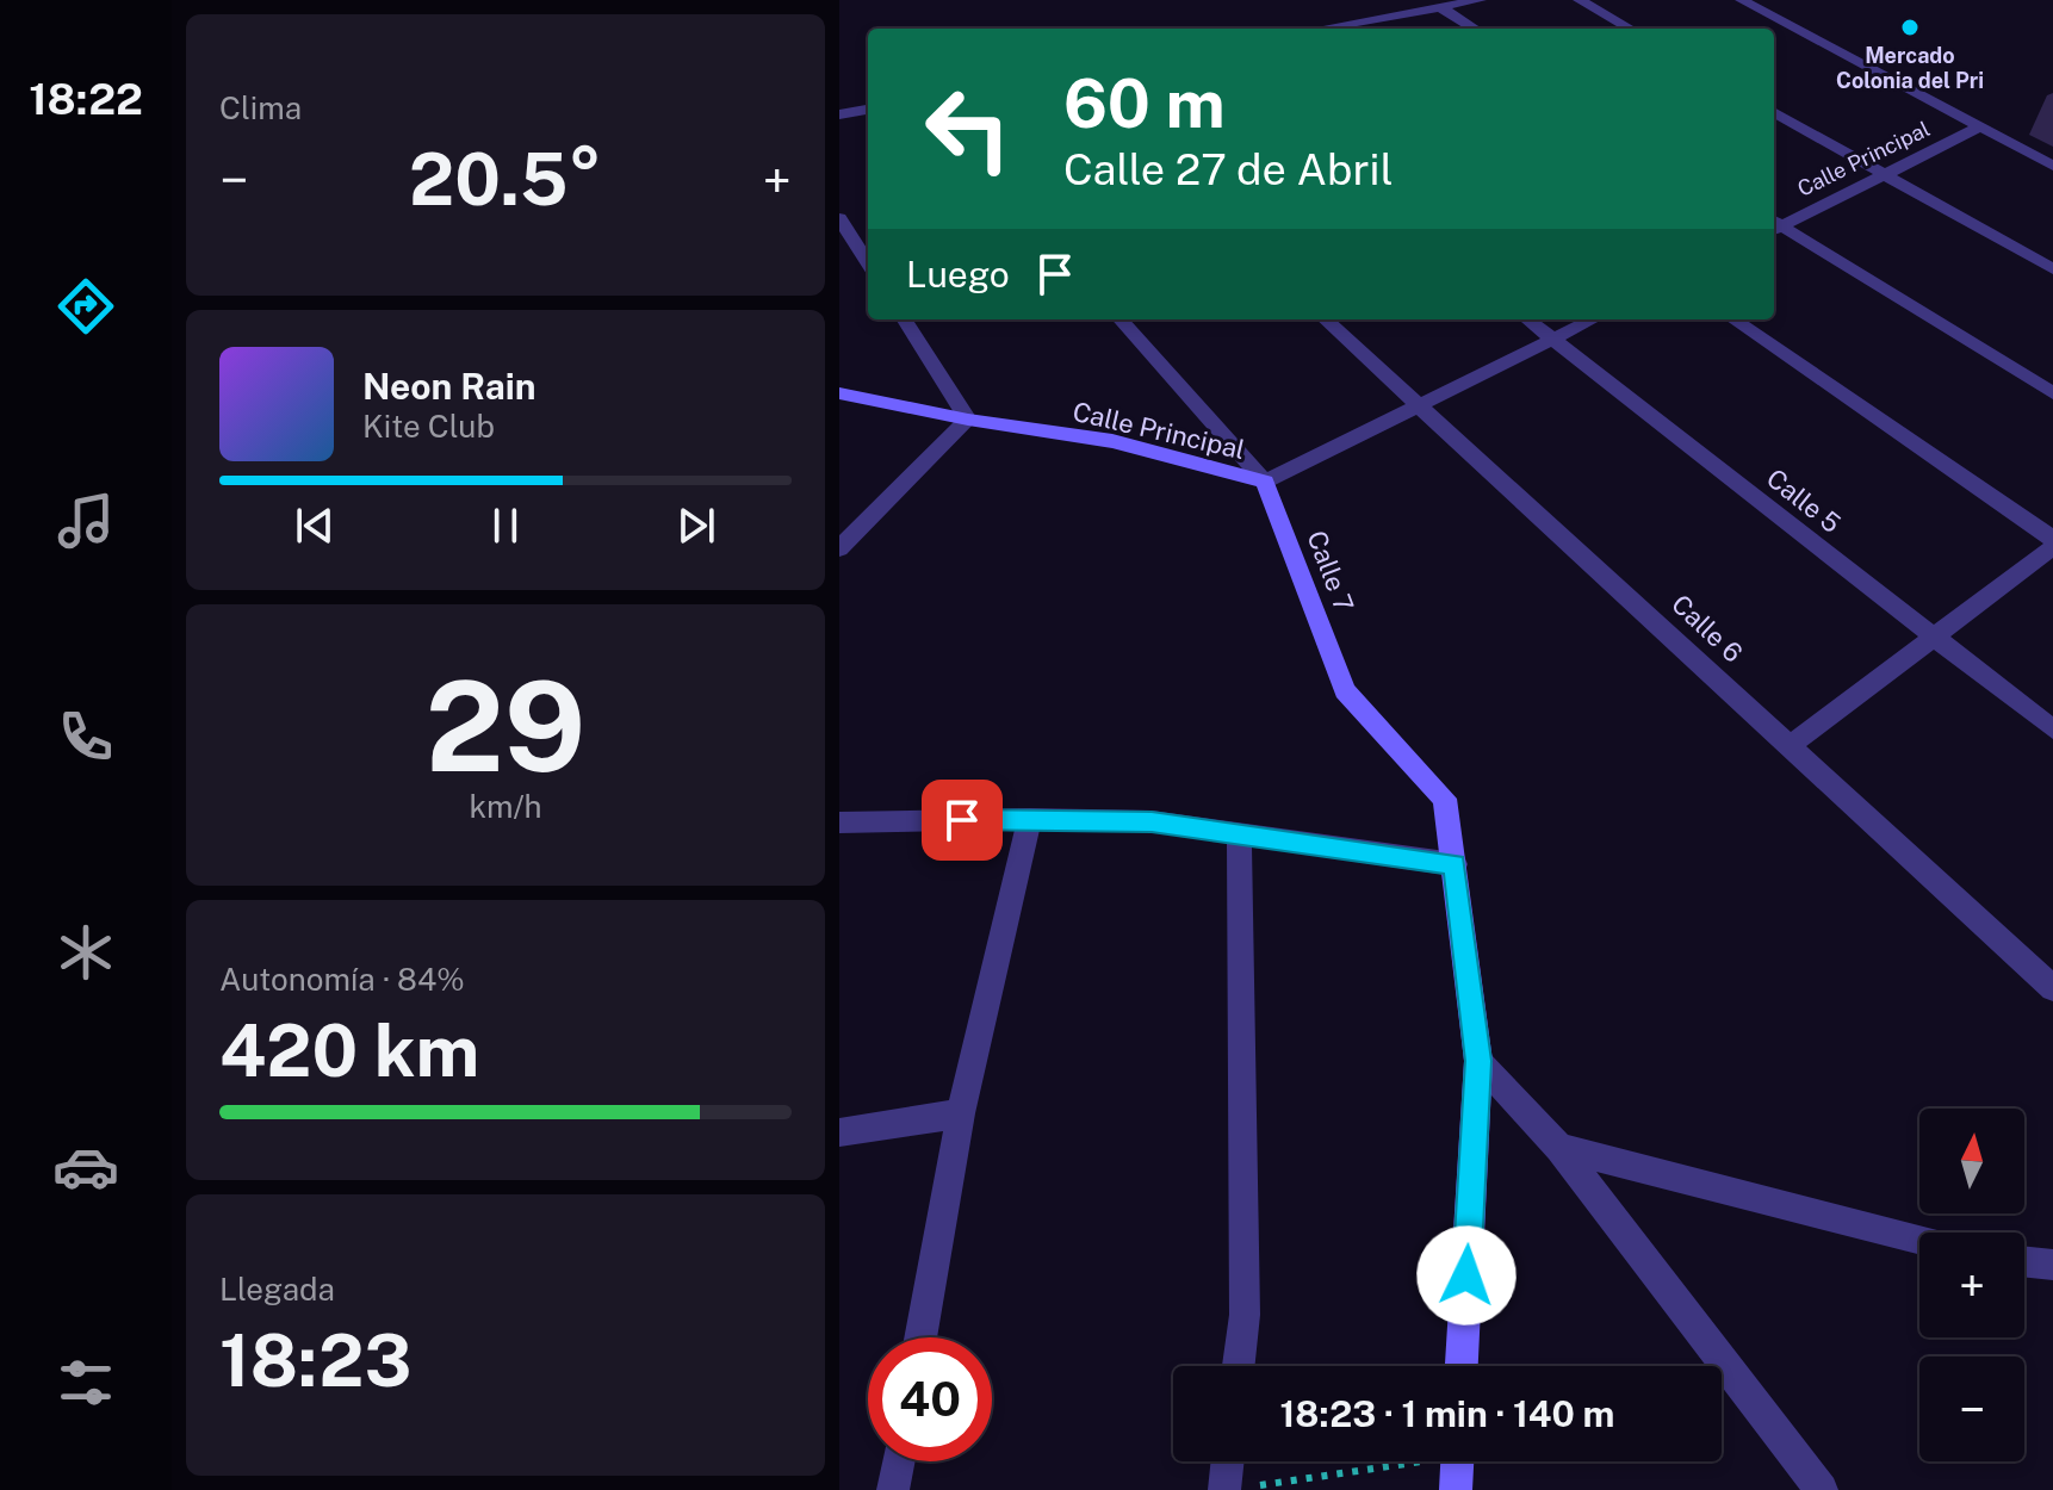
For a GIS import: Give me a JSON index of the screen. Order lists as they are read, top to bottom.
{
  "streets": {
    "street": [
      "Calle Principal",
      "Calle 5",
      "Calle 7",
      "Calle 6"
    ]
  },
  "crossings": [
    ["Calle Principal", "Calle 5"],
    ["Calle Principal", "Calle 7"],
    ["Calle Principal", "Calle 6"]
  ],
  "places": ["Mercado Colonia del Pri"],
  "north": "top",
  "page": {
    "tabs": "18:22",
    "tile": [
      "Clima",
      ["29", "km/h"],
      ["Autonomía · 84%", "420 km"],
      ["Llegada", "18:23"]
    ],
    "turn": ["60 m", "Calle 27 de Abril"],
    "heat": ["−", "20.5°", "+"],
    "then": "Luego",
    "song": ["Neon Rain", "Kite Club"],
    "map_buttons": ["+", "−"],
    "limit": "40",
    "trip": "18:23 · 1 min · 140 m"
  }
}
